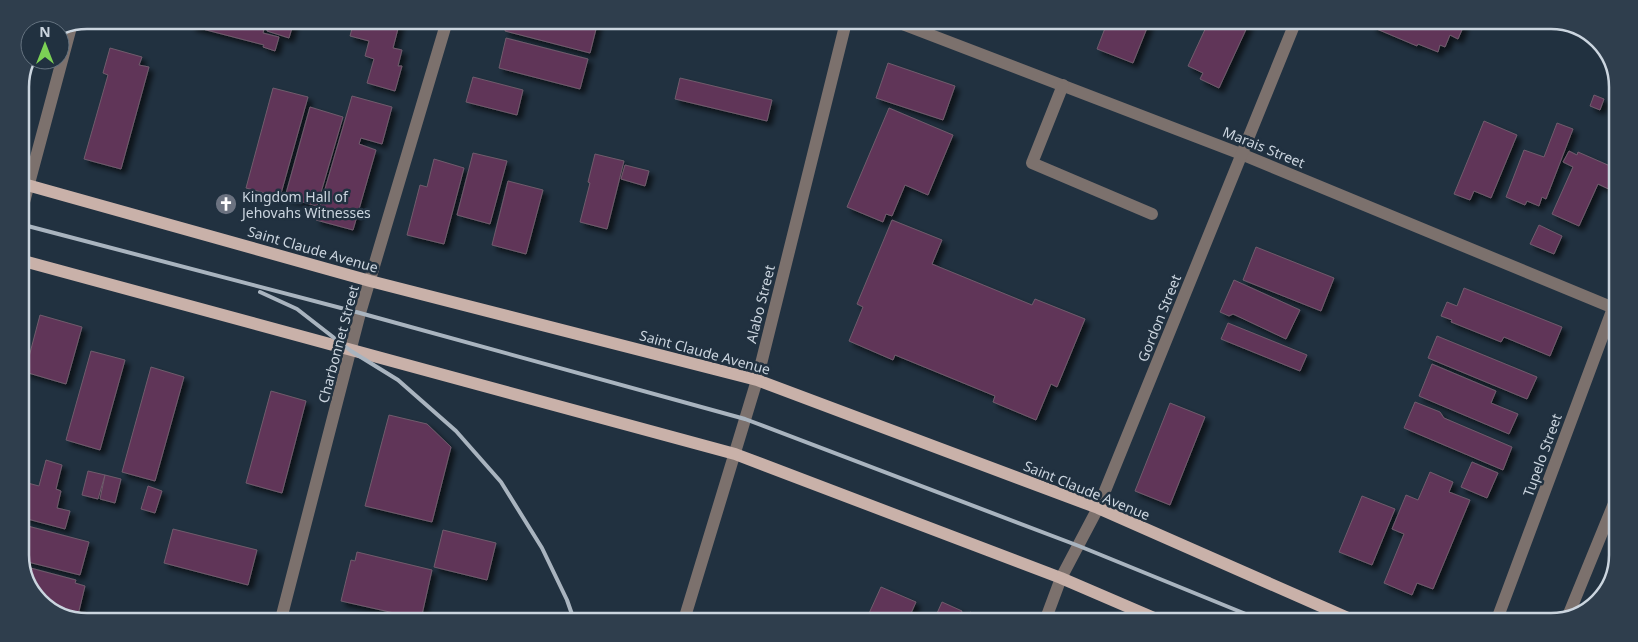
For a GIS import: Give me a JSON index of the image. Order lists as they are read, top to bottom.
{
  "streets": {
    "main road": ["Saint Claude Avenue"],
    "street": [
      "Marais Street",
      "Alabo Street",
      "Gordon Street",
      "Charbonnet Street",
      "Tupelo Street"
    ]
  },
  "crossings": [
    ["Marais Street", "Gordon Street"],
    ["Saint Claude Avenue", "Alabo Street"],
    ["Saint Claude Avenue", "Gordon Street"],
    ["Saint Claude Avenue", "Charbonnet Street"]
  ],
  "places": {
    "church": ["Kingdom Hall of Jehovahs Witnesses"]
  },
  "north": "top"
}
